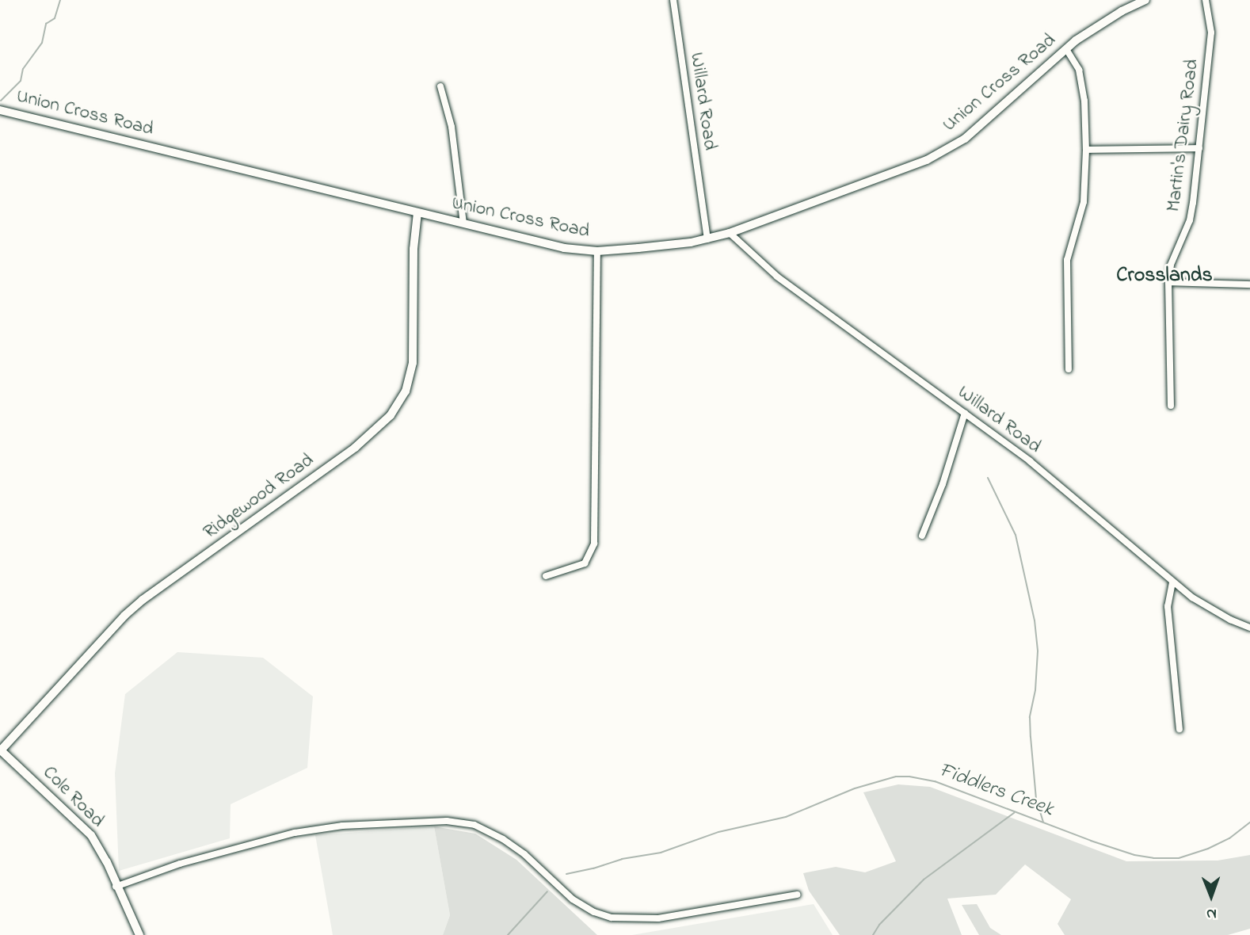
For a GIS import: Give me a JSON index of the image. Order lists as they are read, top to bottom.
{
  "streets": {
    "main road": ["Union Cross Road", "Ridgewood Road"],
    "street": ["Willard Road", "Martin's Dairy Road", "Cole Road"]
  },
  "crossings": [
    ["Union Cross Road", "Willard Road"],
    ["Union Cross Road", "Ridgewood Road"],
    ["Ridgewood Road", "Cole Road"]
  ],
  "districts": ["Crosslands"],
  "water": ["Fiddlers Creek"],
  "north": "bottom"
}
